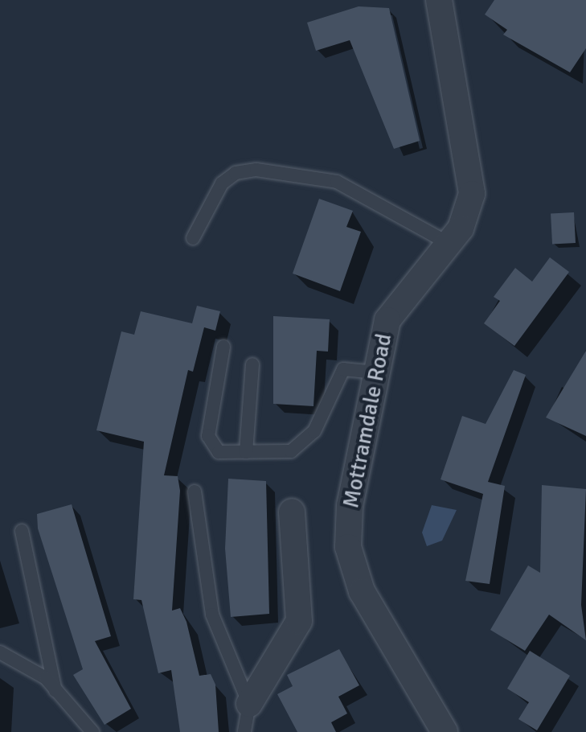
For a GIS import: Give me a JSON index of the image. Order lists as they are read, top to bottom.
{
  "streets": {
    "street": ["Mottramdale Road"]
  }
}
